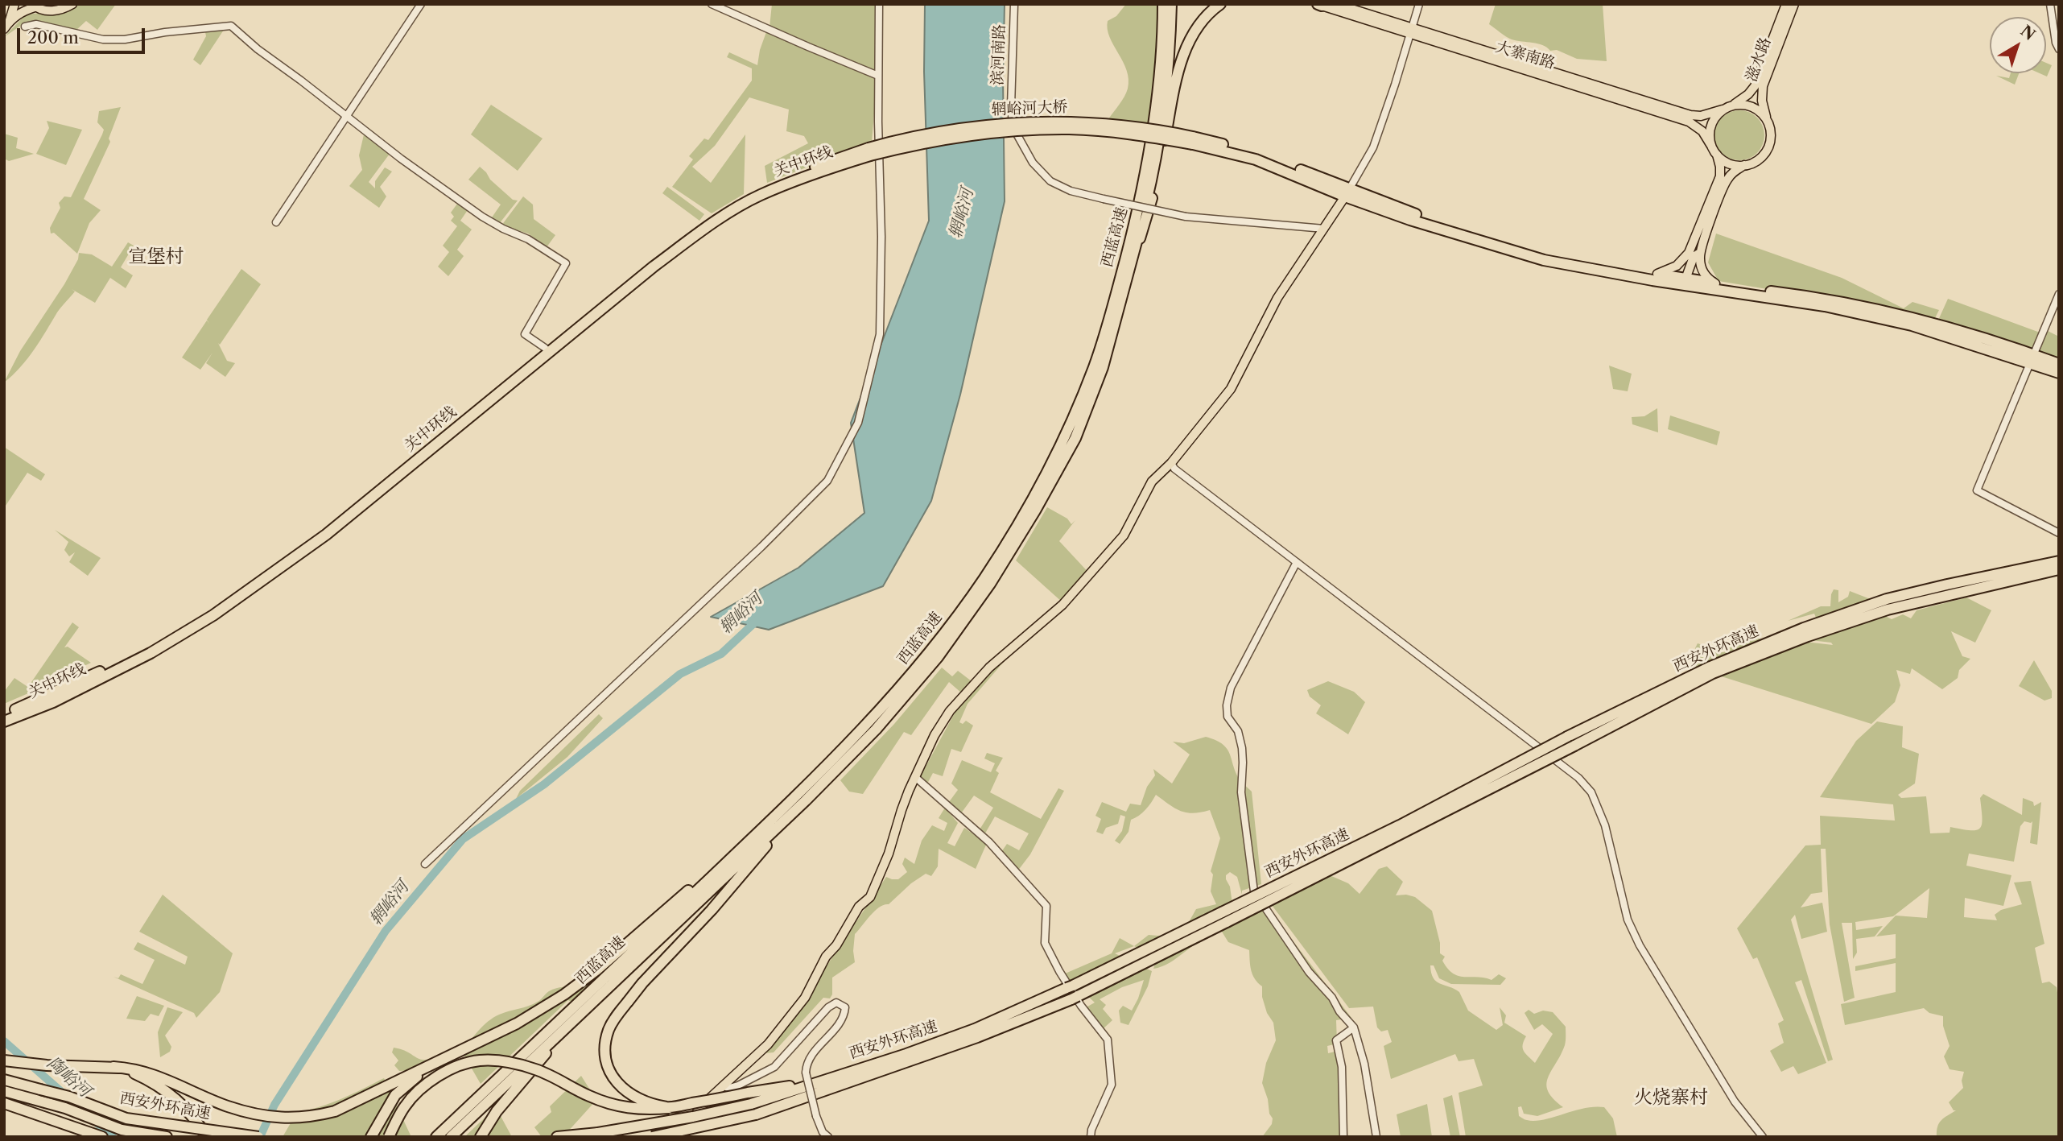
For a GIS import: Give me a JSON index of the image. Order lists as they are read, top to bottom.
{
  "streets": {
    "highway": [
      "辋峪河大桥",
      "关中环线",
      "西蓝高速",
      "西安外环高速"
    ],
    "main road": ["大寨南路", "滋水路"],
    "street": ["滨河南路"]
  },
  "crossings": [
    ["大寨南路", "滋水路"],
    ["辋峪河大桥", "关中环线"]
  ],
  "districts": ["宣堡村", "火烧寨村"],
  "water": ["辋峪河", "陶峪河"],
  "scale_bar": "200 m",
  "north": "top right"
}
